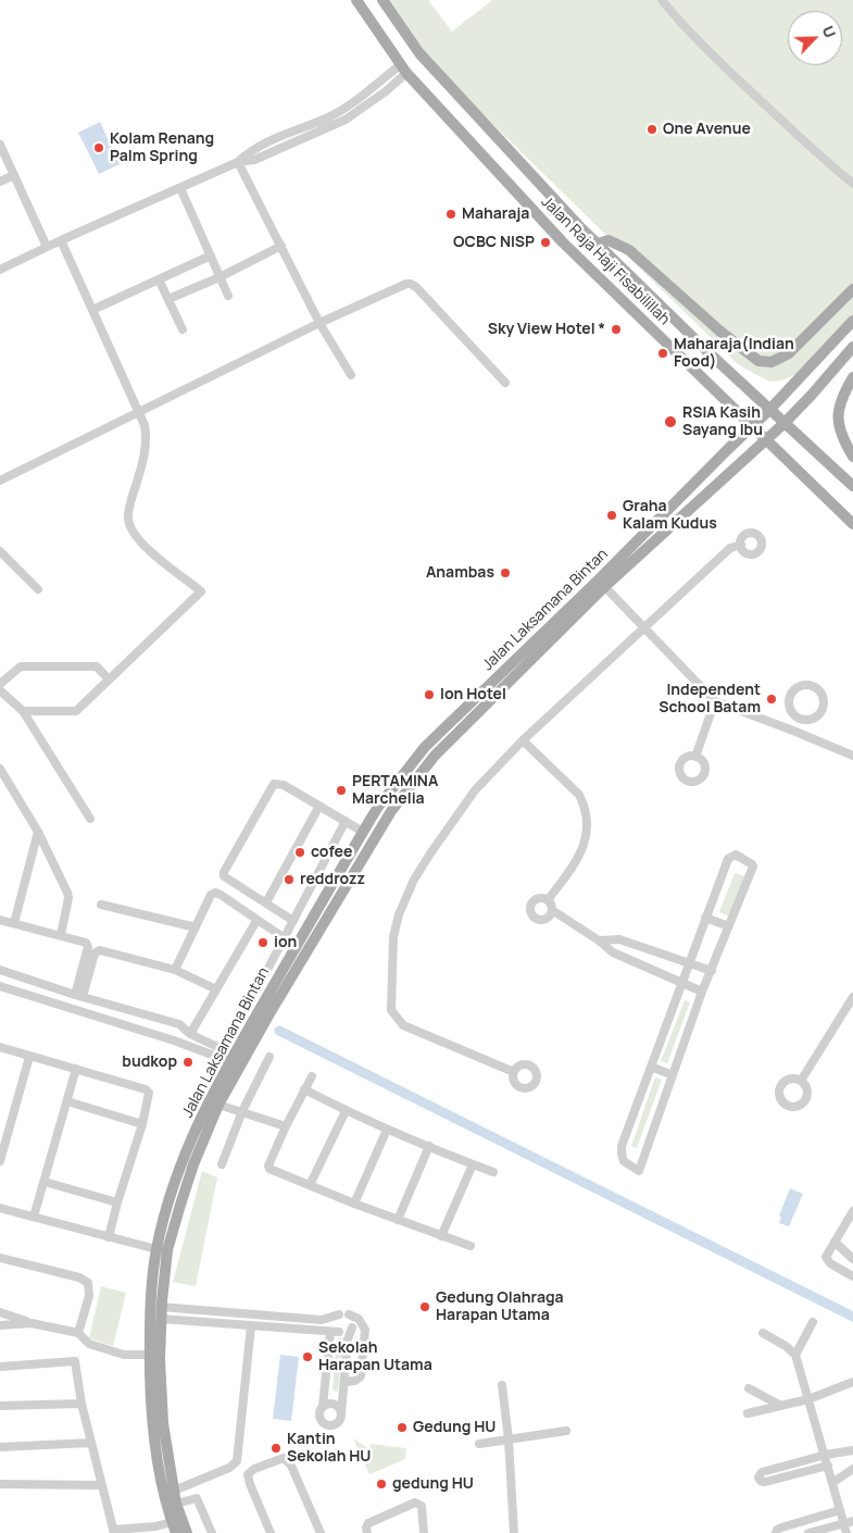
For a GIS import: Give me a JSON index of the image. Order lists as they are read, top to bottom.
{
  "streets": {
    "main road": ["Jalan Raja Haji Fisabilillah", "Jalan Laksamana Bintan"]
  },
  "crossings": [
    ["Jalan Raja Haji Fisabilillah", "Jalan Laksamana Bintan"]
  ],
  "places": [
    "One Avenue",
    "Kolam Renang Palm Spring",
    "Maharaja",
    "OCBC NISP",
    "Sky View Hotel *",
    "Maharaja(Indian Food)",
    "RSIA Kasih Sayang Ibu",
    "Graha Kalam Kudus",
    "Anambas",
    "Ion Hotel",
    "Independent School Batam",
    "PERTAMINA Marchelia",
    "cofee",
    "reddrozz",
    "ion",
    "budkop",
    "Gedung Olahraga Harapan Utama",
    "Sekolah Harapan Utama",
    "Gedung HU",
    "Kantin Sekolah HU",
    "gedung HU"
  ],
  "north": "top right"
}
